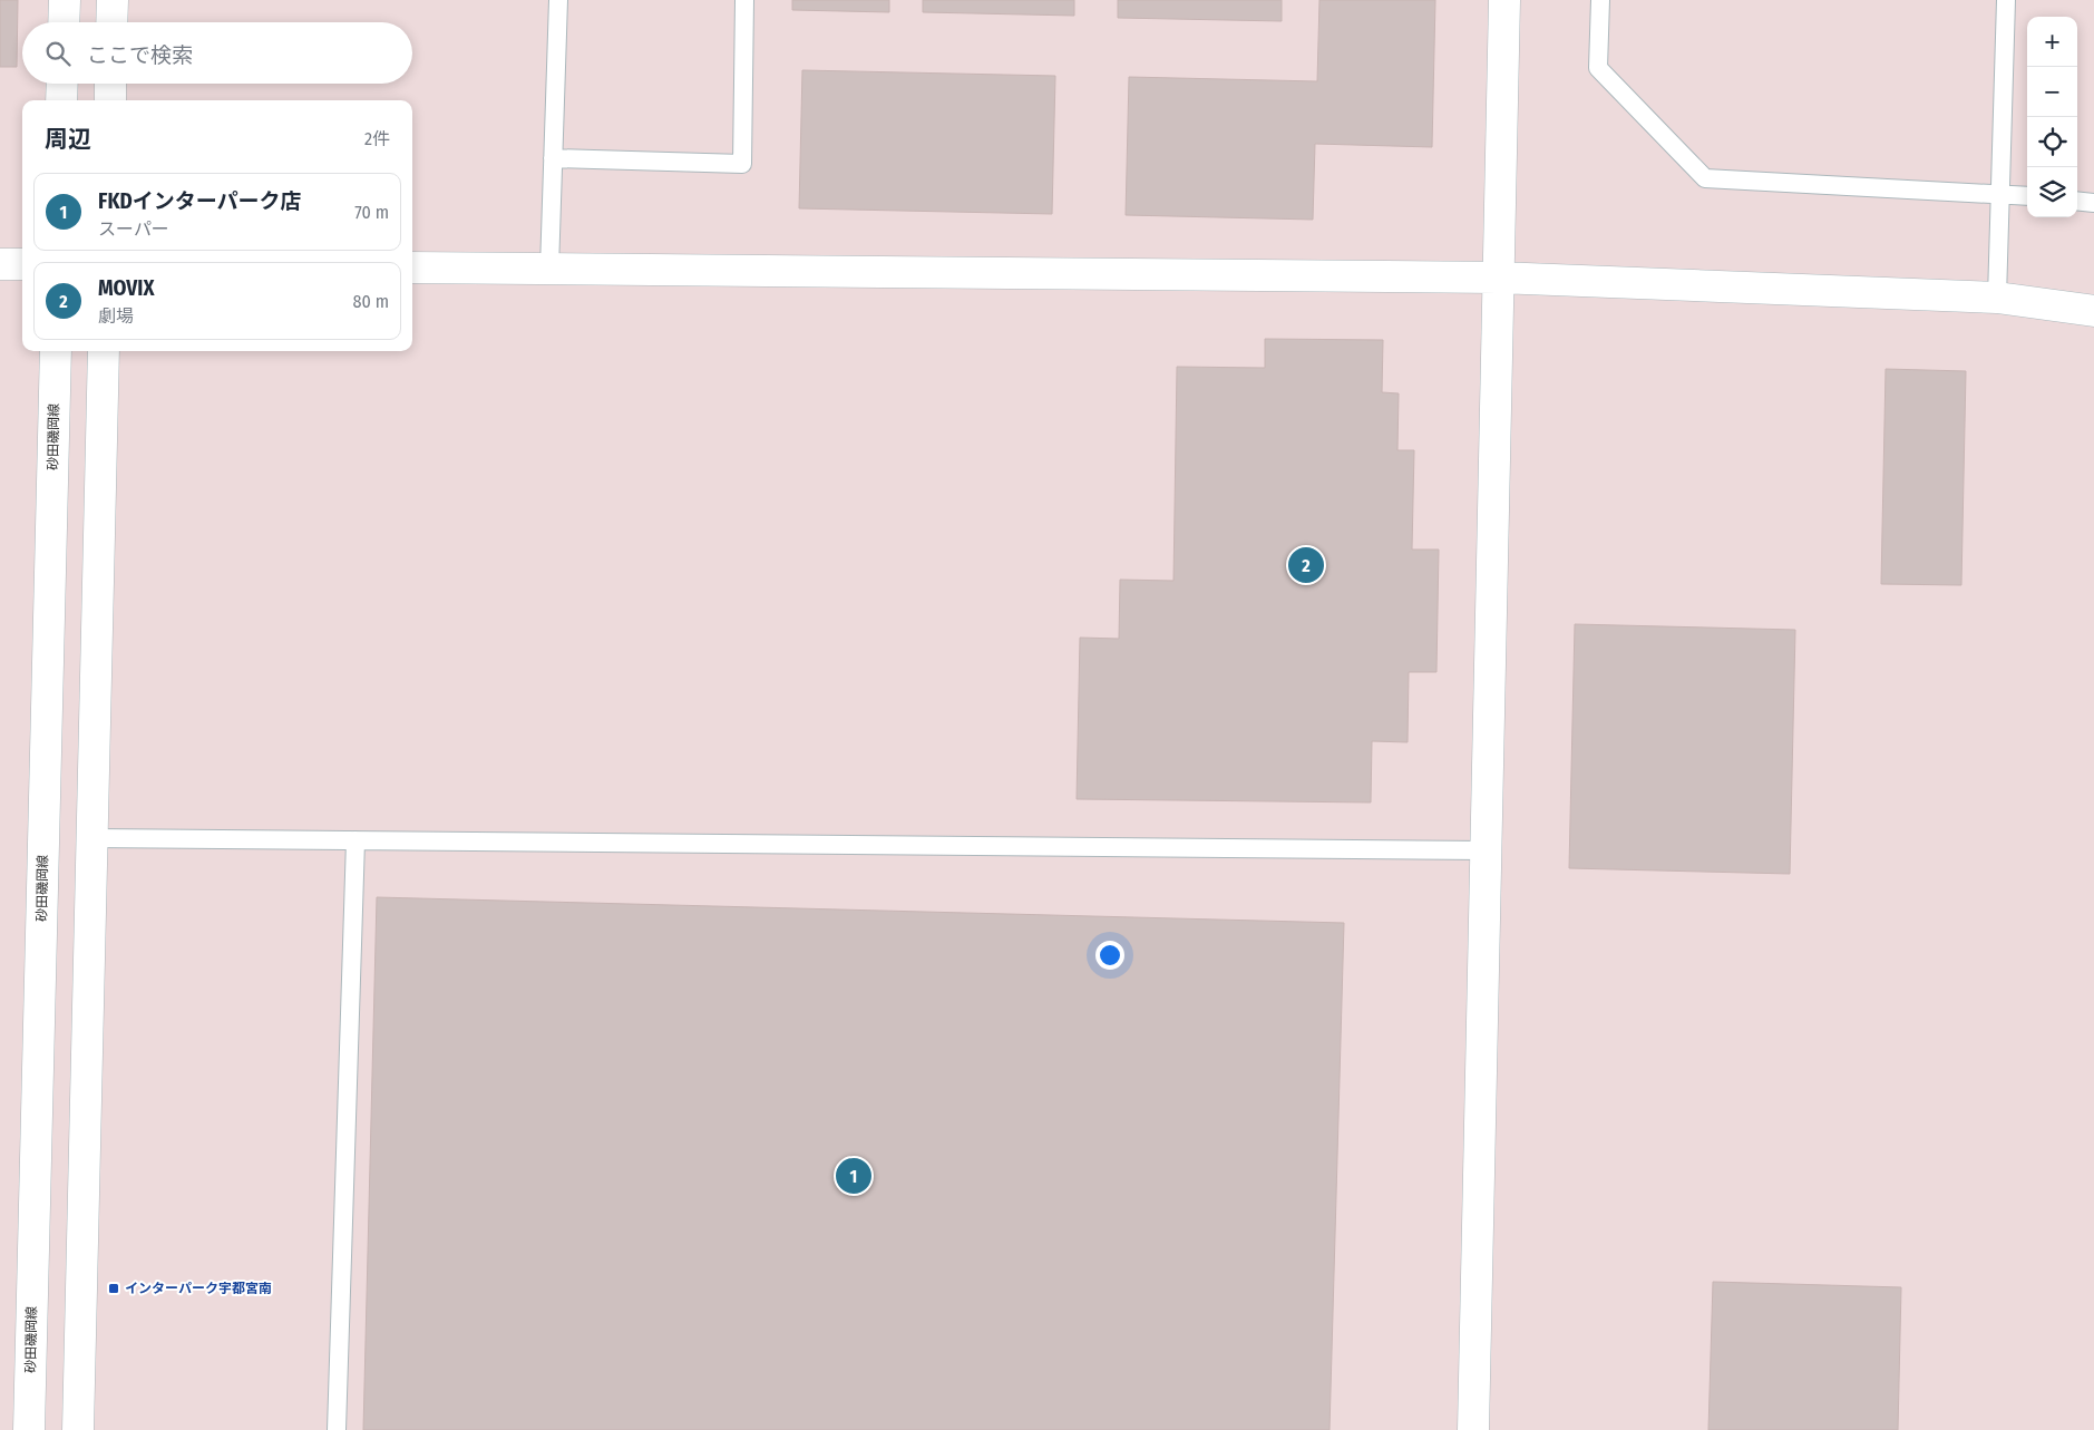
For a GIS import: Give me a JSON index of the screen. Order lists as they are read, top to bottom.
{
  "streets": {
    "street": ["砂田磯岡線"]
  },
  "places": {
    "transit": ["インターパーク宇都宮南"]
  },
  "page": {
    "map_buttons": ["+", "−"],
    "search": "ここで検索",
    "heading": ["周辺", "2件"],
    "list": [
      {
        "mark": "1",
        "name": "FKDインターパーク店",
        "note": "スーパー",
        "value": "70 m"
      },
      {
        "mark": "2",
        "name": "MOVIX",
        "note": "劇場",
        "value": "80 m"
      }
    ],
    "pins": ["2", "1"]
  }
}
